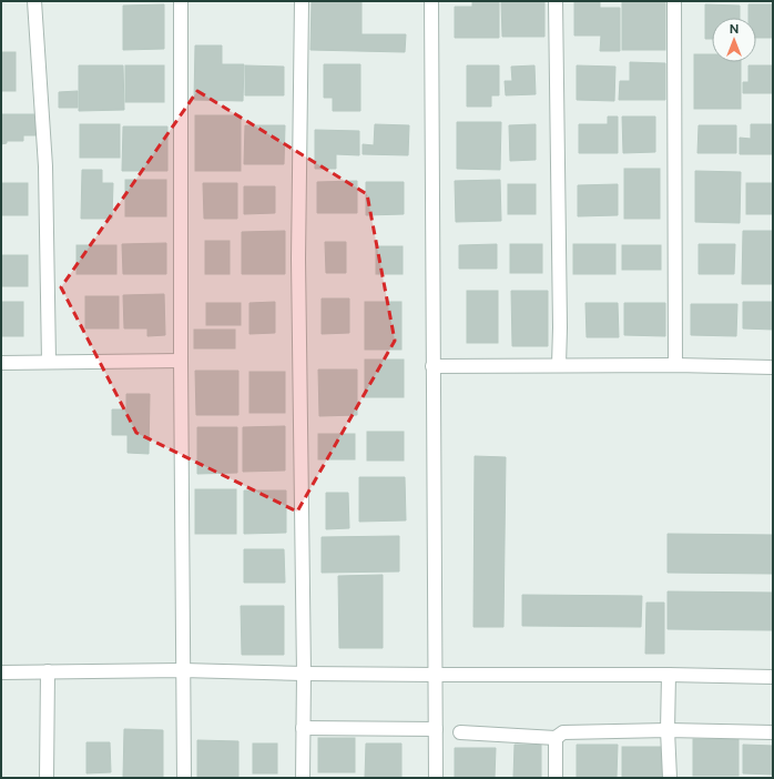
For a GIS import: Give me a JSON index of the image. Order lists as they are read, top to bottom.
{
  "north": "top"
}
